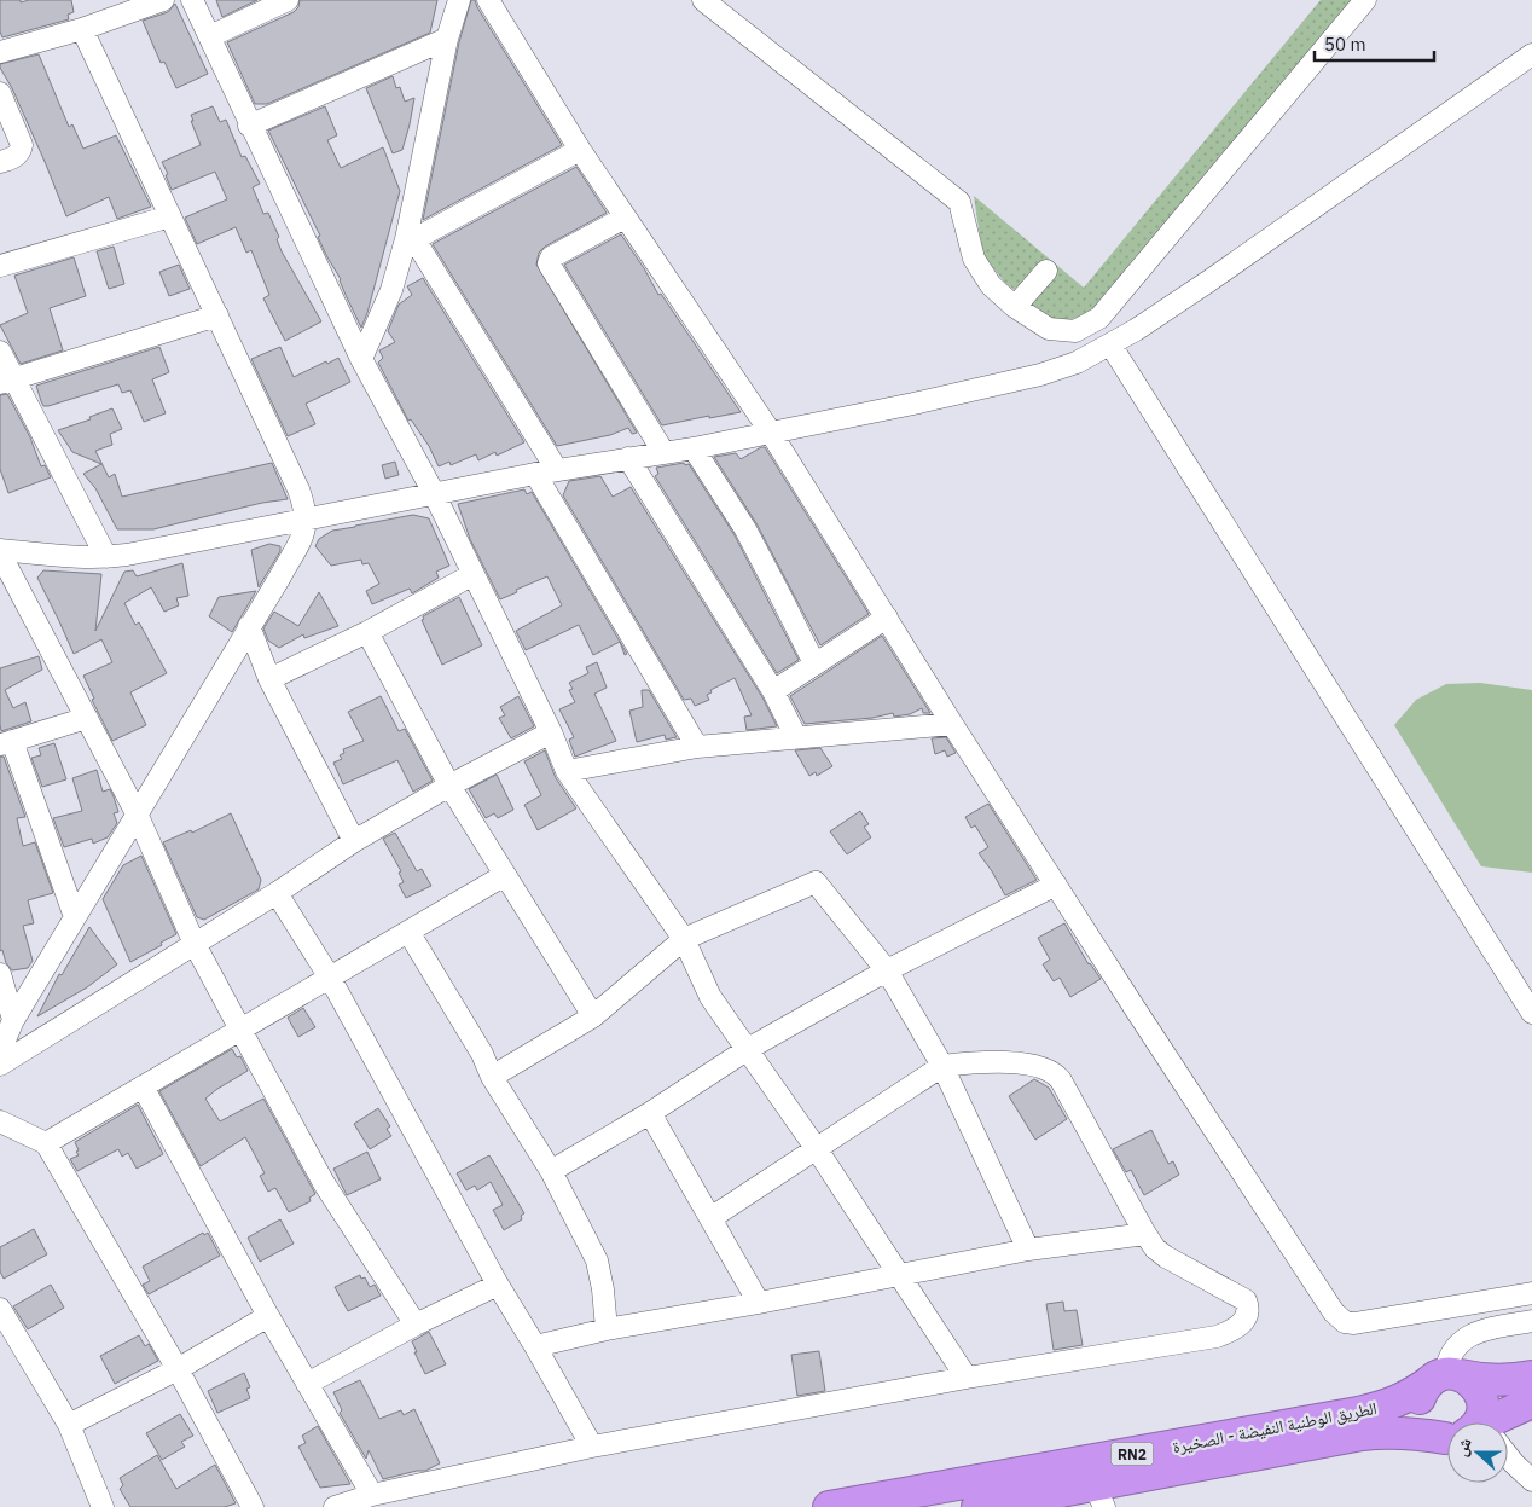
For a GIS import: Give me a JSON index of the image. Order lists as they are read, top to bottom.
{
  "streets": {
    "highway": ["الطريق الوطنية النفيضة - الصخيرة", "RN2"]
  },
  "scale_bar": "50 m",
  "north": "left"
}
